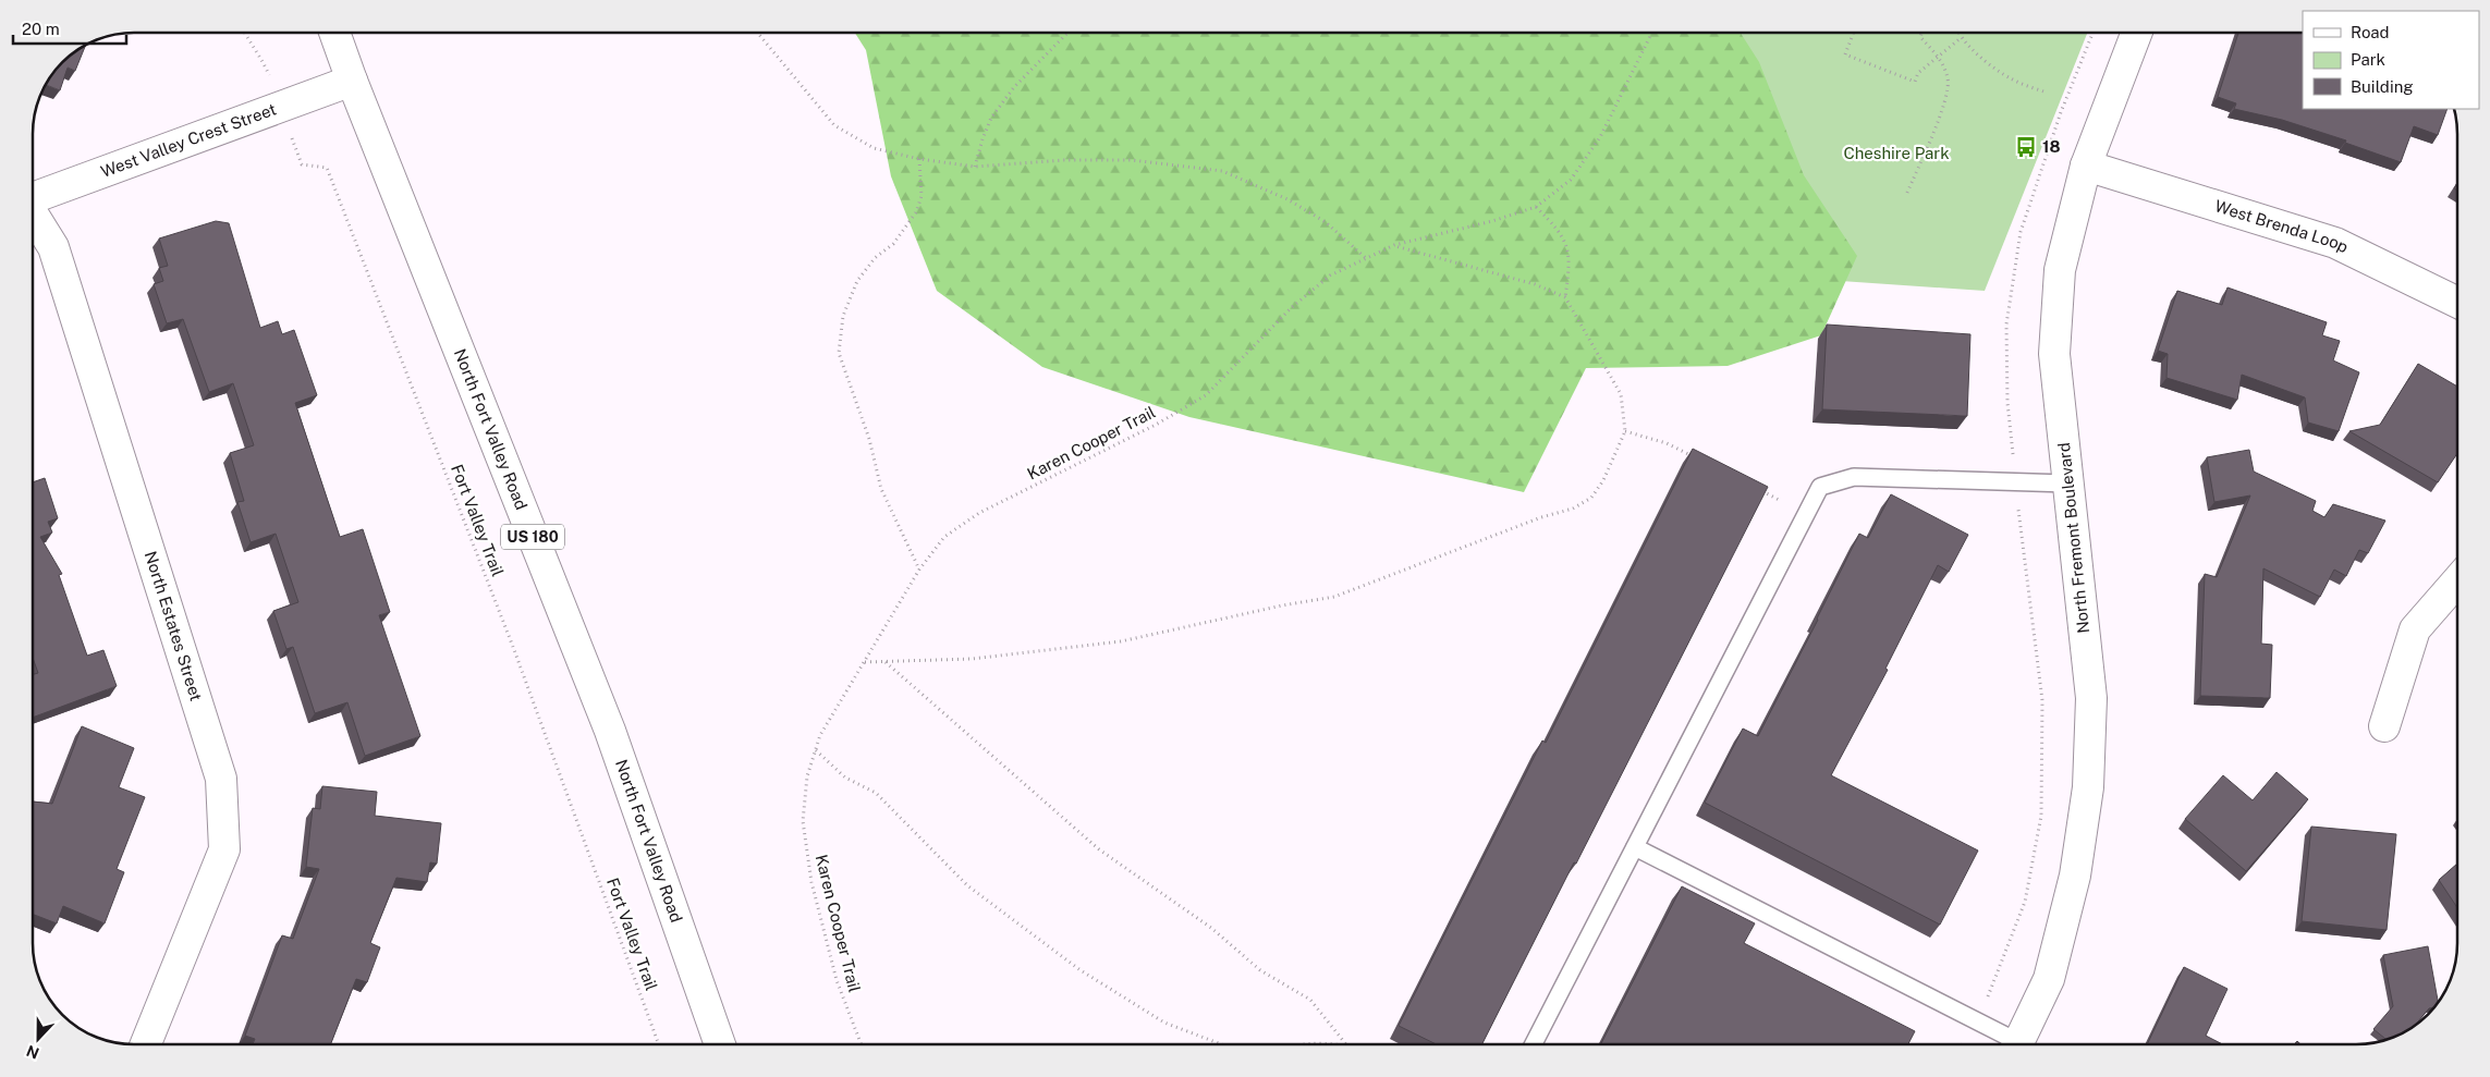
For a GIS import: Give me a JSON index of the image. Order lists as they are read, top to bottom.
{
  "streets": {
    "street": [
      "West Valley Crest Street",
      "West Brenda Loop",
      "North Fort Valley Road",
      "US 180",
      "North Fremont Boulevard",
      "North Estates Street"
    ],
    "path": ["Karen Cooper Trail", "Fort Valley Trail"]
  },
  "crossings": [
    ["West Valley Crest Street", "North Fort Valley Road"],
    ["West Valley Crest Street", "Fort Valley Trail"],
    ["West Brenda Loop", "North Fremont Boulevard"]
  ],
  "parks": ["Cheshire Park"],
  "places": {
    "bus stop": ["18"]
  },
  "legend": ["Road", "Park", "Building"],
  "scale_bar": "20 m",
  "north": "bottom"
}
